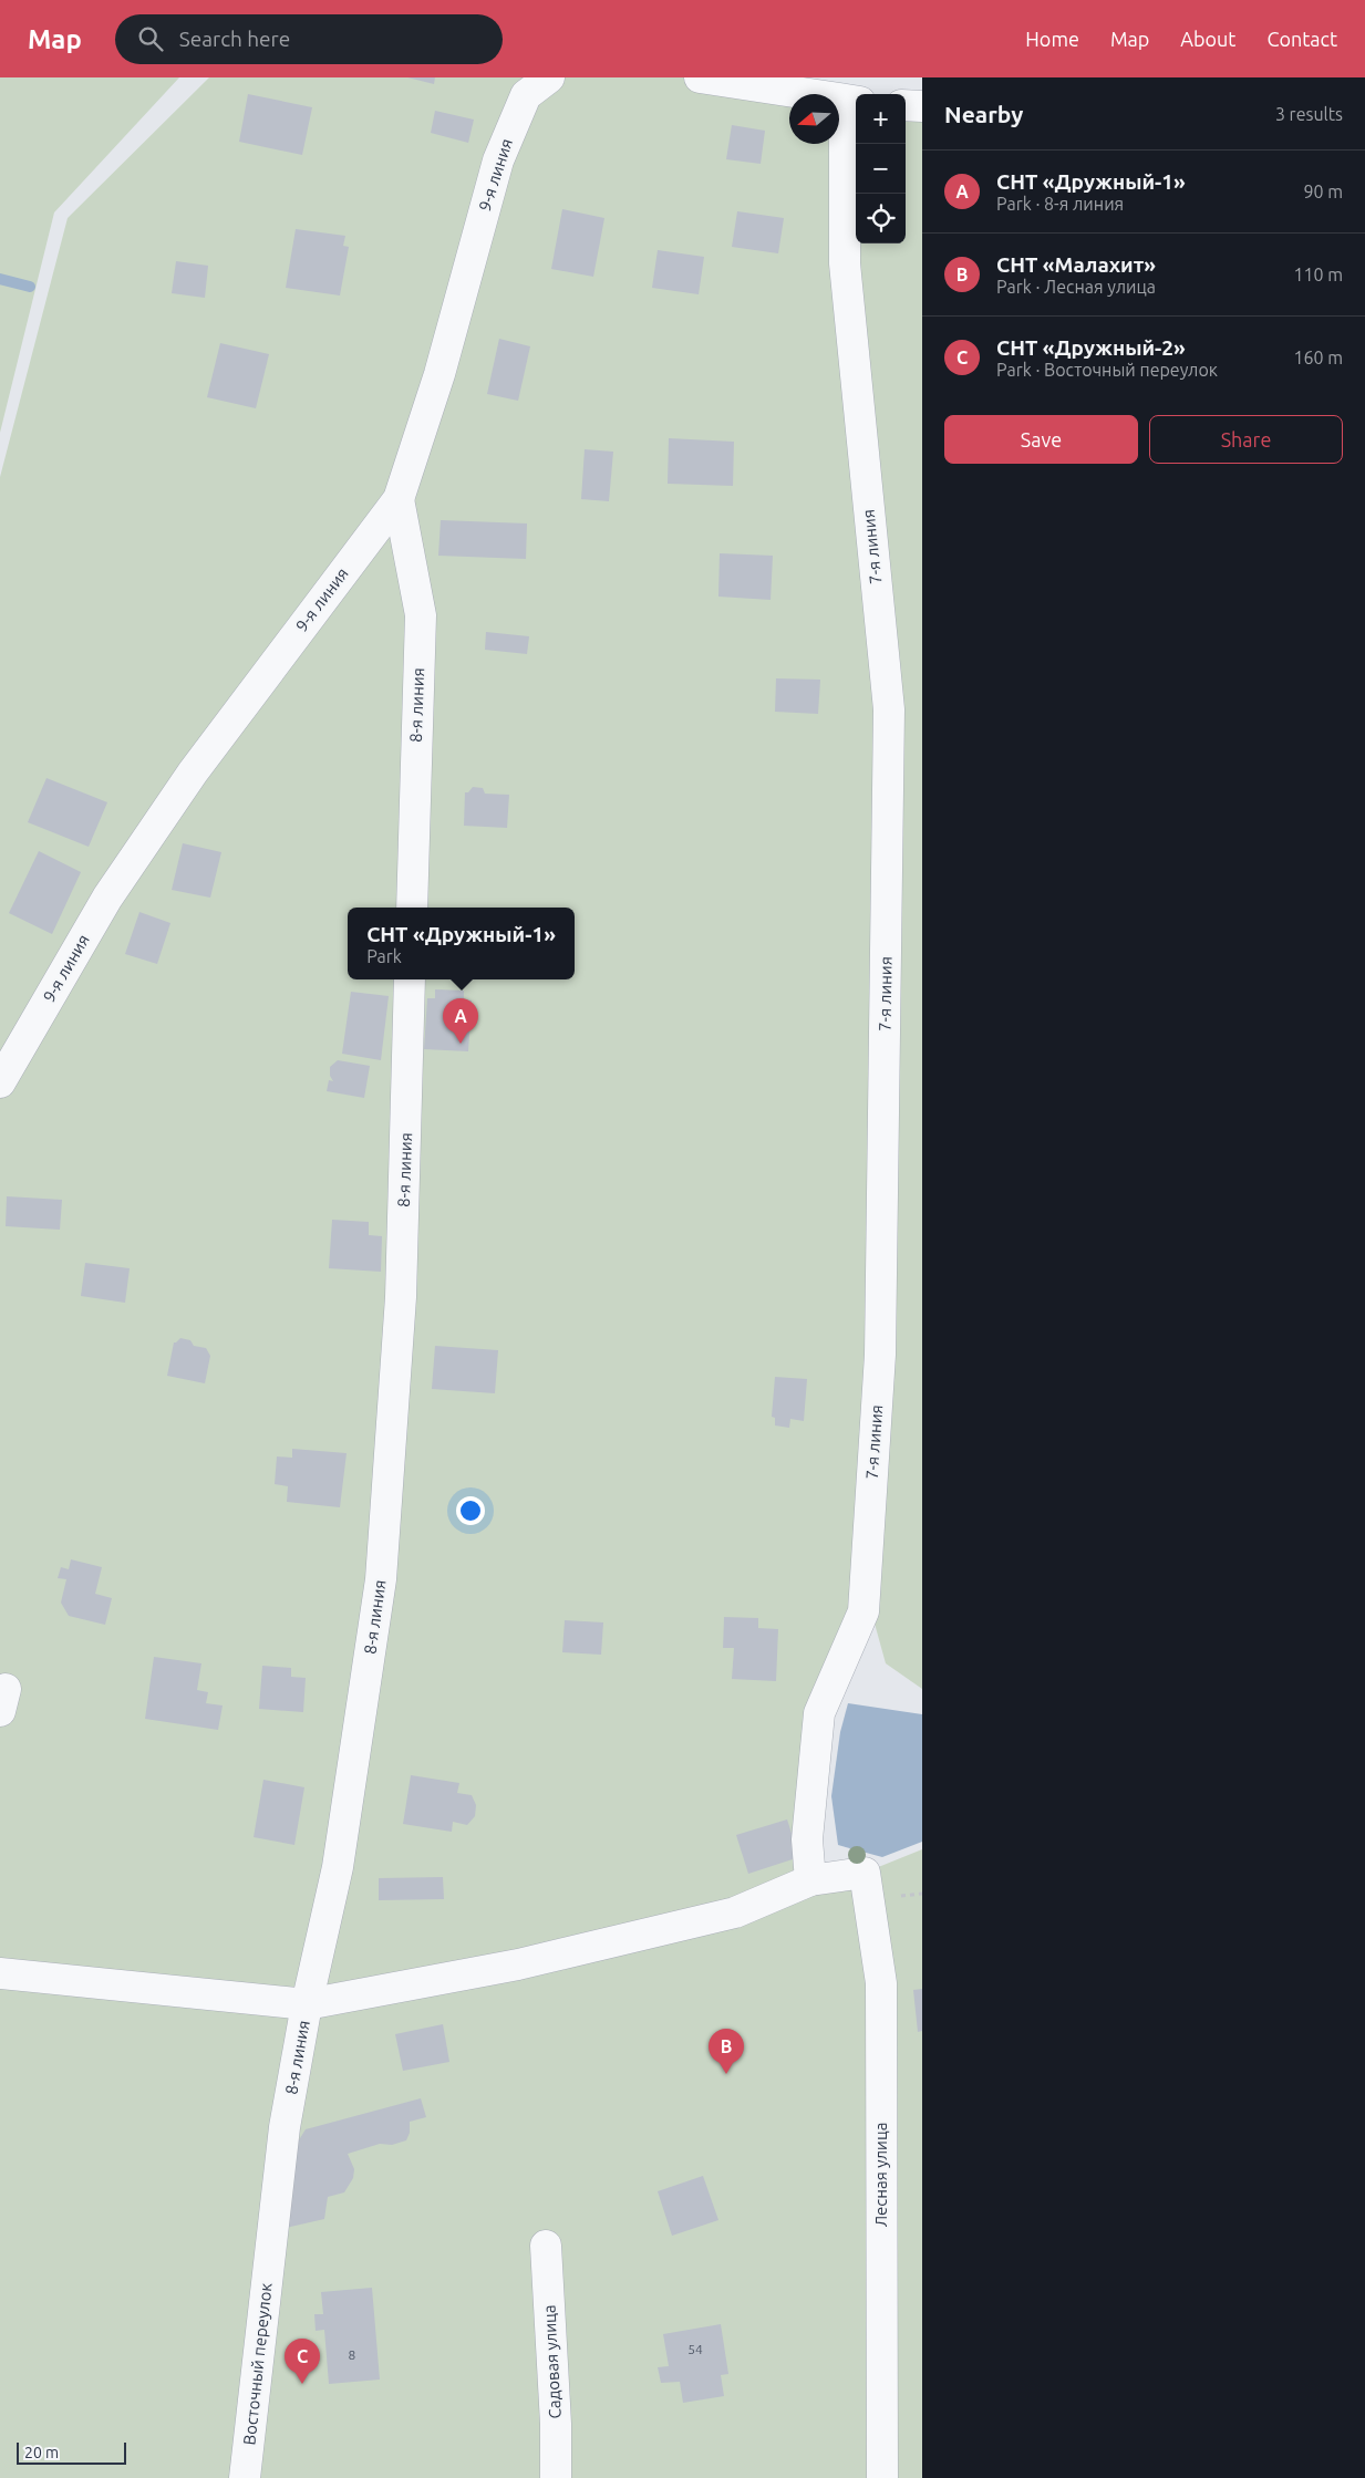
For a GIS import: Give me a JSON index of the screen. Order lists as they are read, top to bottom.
{
  "streets": {
    "street": [
      "9-я линия",
      "7-я линия",
      "8-я линия",
      "Лесная улица",
      "Садовая улица",
      "Восточный переулок"
    ]
  },
  "crossings": [
    ["9-я линия", "8-я линия"],
    ["7-я линия", "Лесная улица"],
    ["8-я линия", "Восточный переулок"]
  ],
  "house_numbers": ["54", "8"],
  "scale_bar": "20 m",
  "north": "left",
  "page": {
    "header": "Map",
    "search": "Search here",
    "nav": [
      "Home",
      "Map",
      "About",
      "Contact"
    ],
    "heading": ["Nearby", "3 results"],
    "map_buttons": ["+", "−"],
    "list": [
      {
        "mark": "A",
        "name": "СНТ «Дружный-1»",
        "note": "Park · 8-я линия",
        "value": "90 m"
      },
      {
        "mark": "B",
        "name": "СНТ «Малахит»",
        "note": "Park · Лесная улица",
        "value": "110 m"
      },
      {
        "mark": "C",
        "name": "СНТ «Дружный-2»",
        "note": "Park · Восточный переулок",
        "value": "160 m"
      }
    ],
    "buttons": ["Save", "Share"],
    "popup": ["СНТ «Дружный-1»", "Park"],
    "pins": ["A", "B", "C"],
    "scale": "20 m"
  }
}
